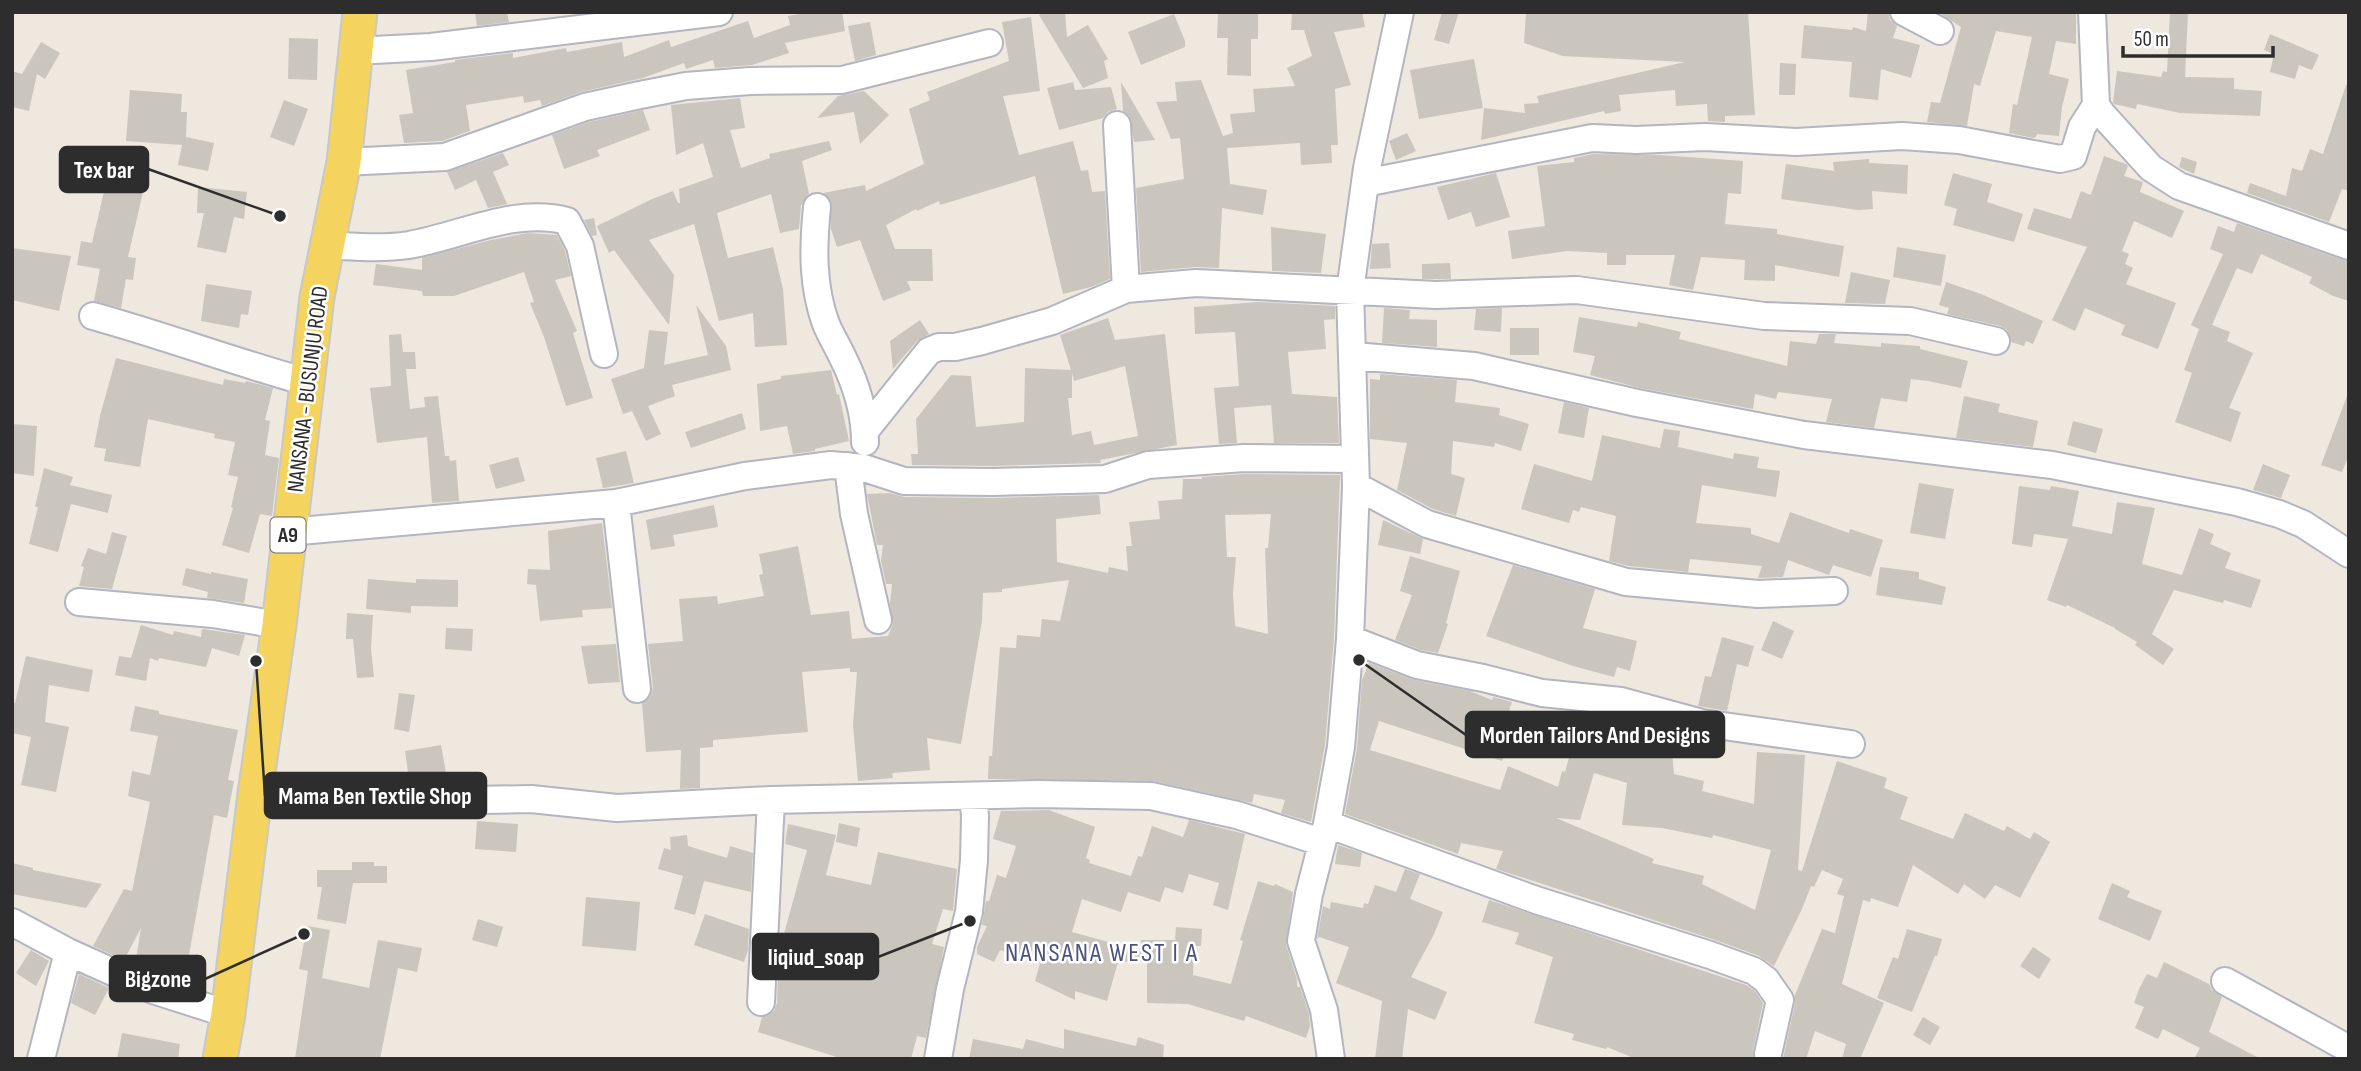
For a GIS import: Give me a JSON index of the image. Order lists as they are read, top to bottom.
{
  "streets": {
    "main road": ["NANSANA - BUSUNJU ROAD", "A9"]
  },
  "districts": ["NANSANA WEST I A"],
  "places": [
    "Tex bar",
    "Morden Tailors And Designs",
    "Mama Ben Textile Shop",
    "liqiud_soap",
    "Bigzone"
  ],
  "scale_bar": "50 m"
}
